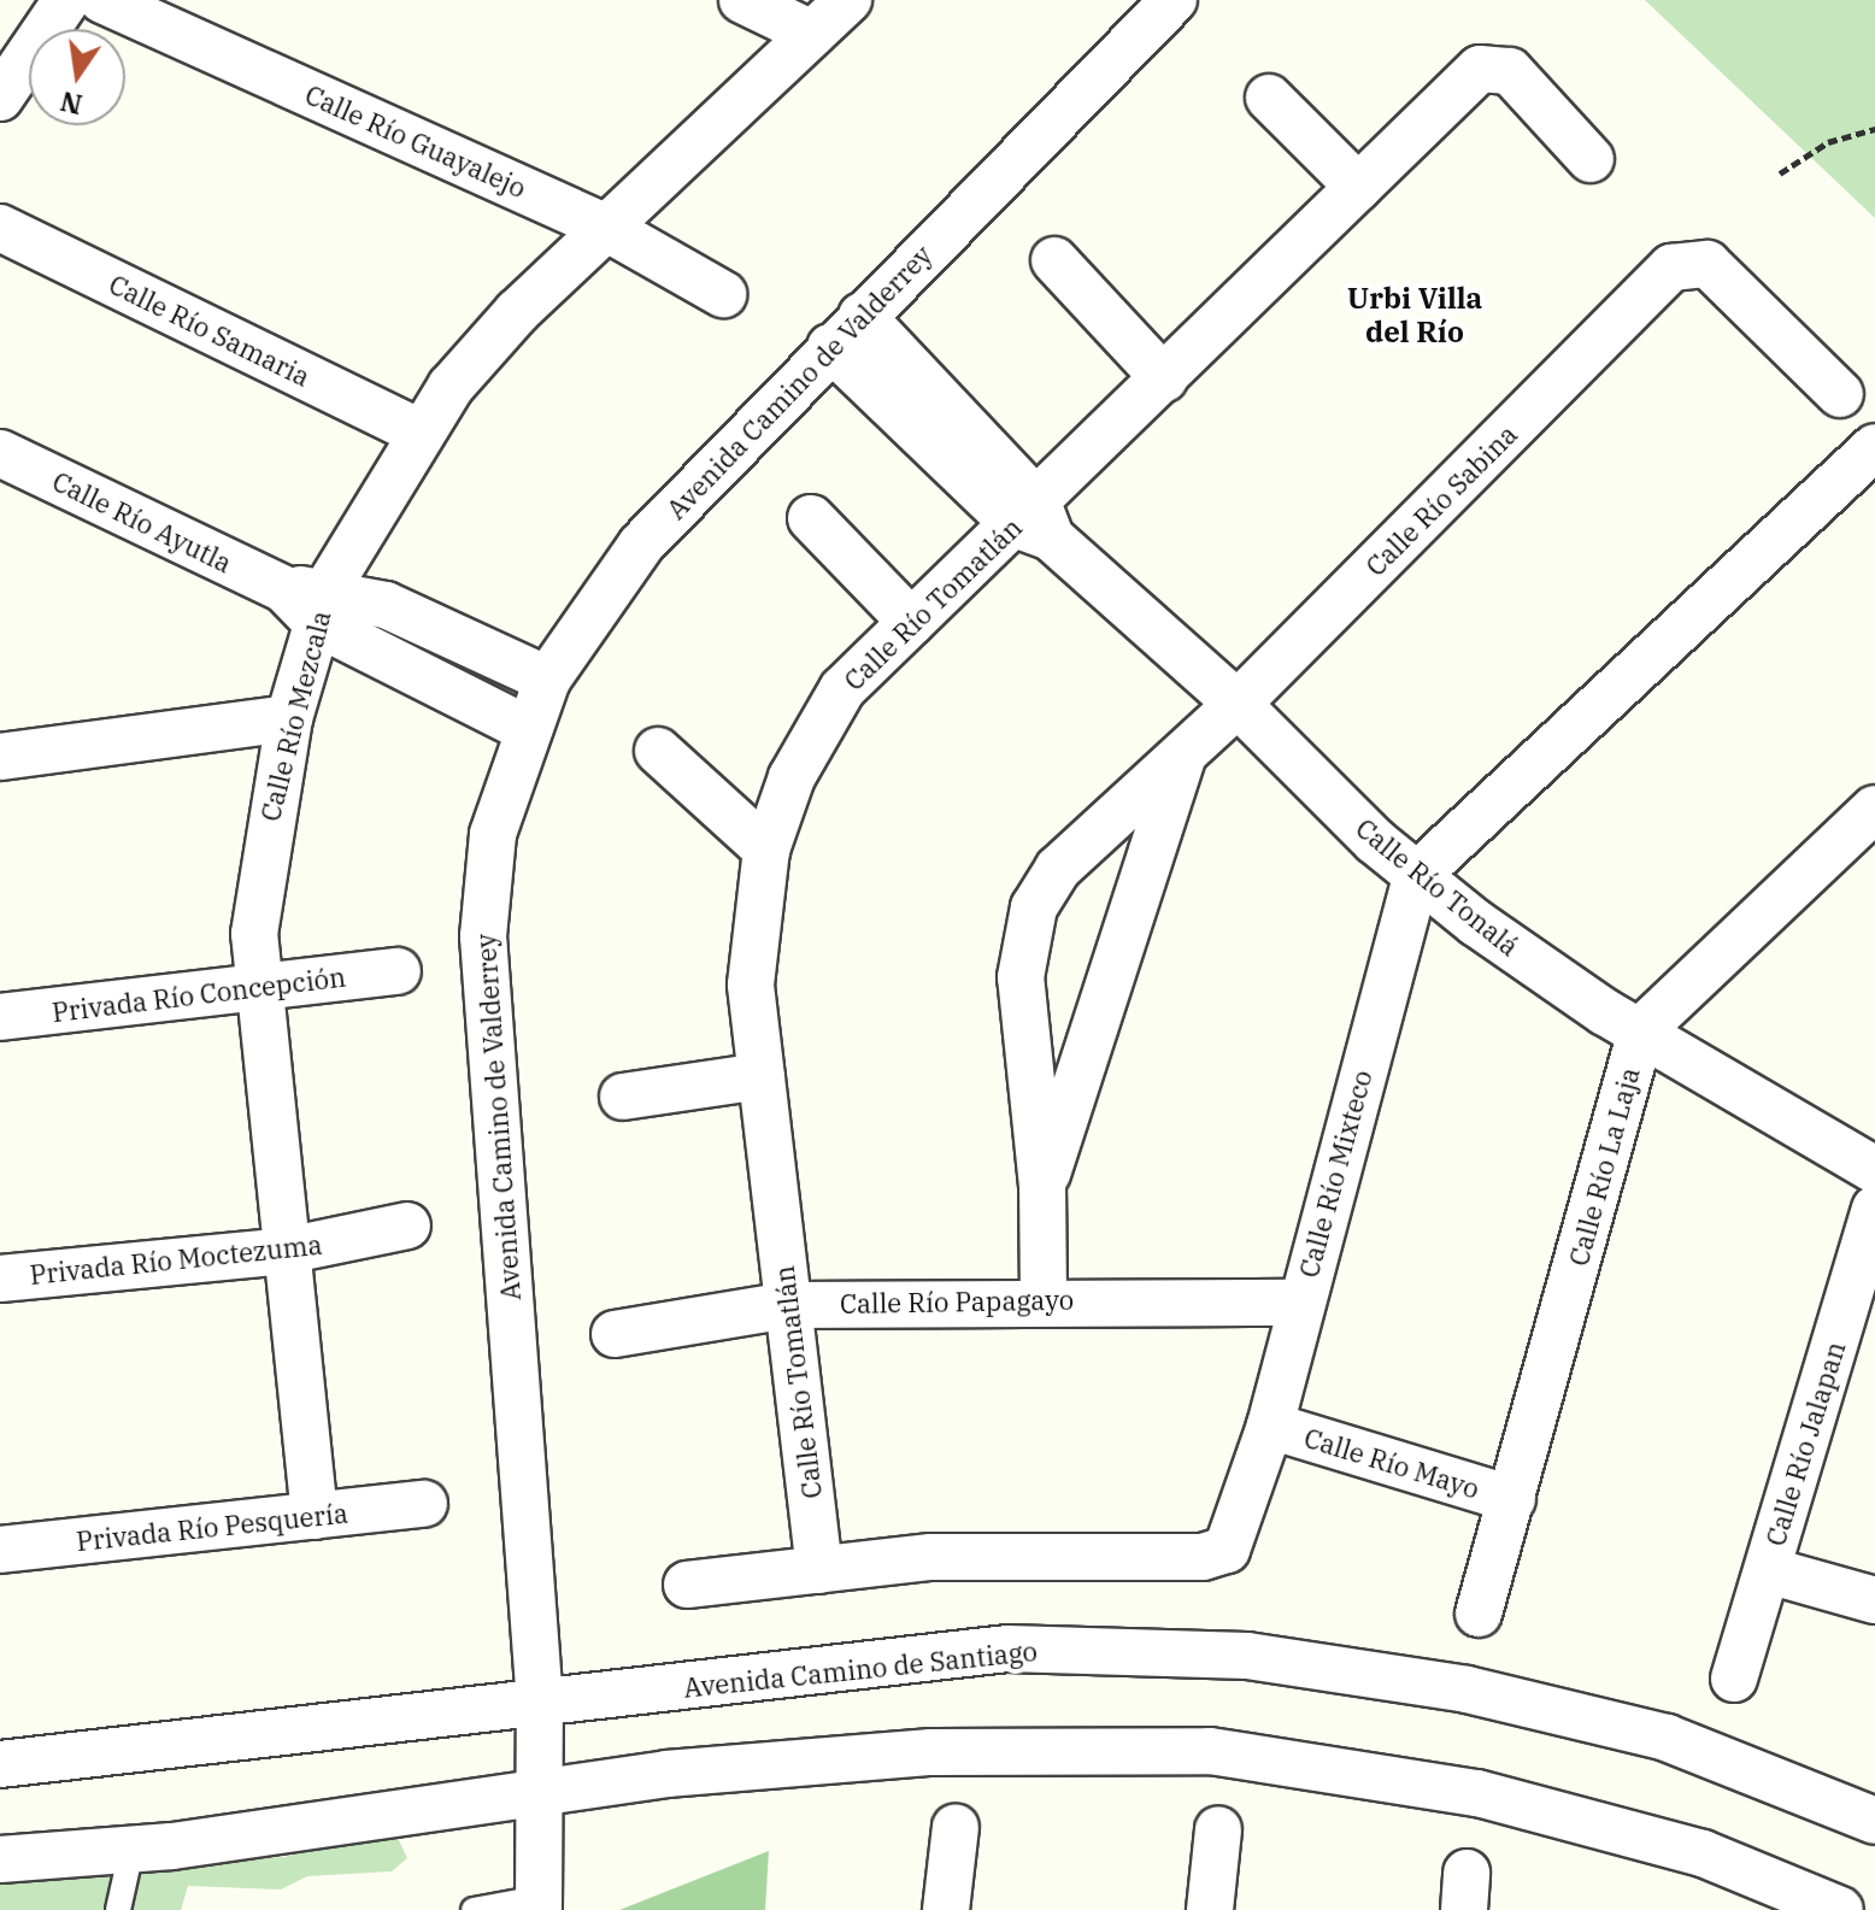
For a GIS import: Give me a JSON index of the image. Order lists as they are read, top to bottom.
{
  "streets": {
    "street": [
      "Calle Río Guayalejo",
      "Calle Río Samaria",
      "Avenida Camino de Valderrey",
      "Calle Río Sabina",
      "Calle Río Ayutla",
      "Calle Río Tomatlán",
      "Calle Río Mezcala",
      "Calle Río Tonalá",
      "Privada Río Concepción",
      "Calle Río La Laja",
      "Calle Río Mixteco",
      "Privada Río Moctezuma",
      "Calle Río Papagayo",
      "Calle Río Jalapan",
      "Calle Río Mayo",
      "Privada Río Pesquería",
      "Avenida Camino de Santiago"
    ]
  },
  "crossings": [
    ["Calle Río Guayalejo", "Calle Río Mezcala"],
    ["Calle Río Samaria", "Calle Río Mezcala"],
    ["Avenida Camino de Valderrey", "Calle Río Ayutla"],
    ["Avenida Camino de Valderrey", "Calle Río Tonalá"],
    ["Avenida Camino de Valderrey", "Avenida Camino de Santiago"],
    ["Calle Río Sabina", "Calle Río Tonalá"],
    ["Calle Río Sabina", "Calle Río Papagayo"],
    ["Calle Río Ayutla", "Calle Río Mezcala"],
    ["Calle Río Tomatlán", "Calle Río Tonalá"],
    ["Calle Río Tomatlán", "Calle Río Mixteco"],
    ["Calle Río Tomatlán", "Calle Río Papagayo"],
    ["Calle Río Mezcala", "Privada Río Concepción"],
    ["Calle Río Mezcala", "Privada Río Moctezuma"],
    ["Calle Río Mezcala", "Privada Río Pesquería"],
    ["Calle Río Tonalá", "Calle Río La Laja"],
    ["Calle Río Tonalá", "Calle Río Mixteco"],
    ["Calle Río La Laja", "Calle Río Mayo"],
    ["Calle Río Mixteco", "Calle Río Papagayo"],
    ["Calle Río Mixteco", "Calle Río Mayo"]
  ],
  "districts": ["Urbi Villa del Río"],
  "north": "bottom"
}
